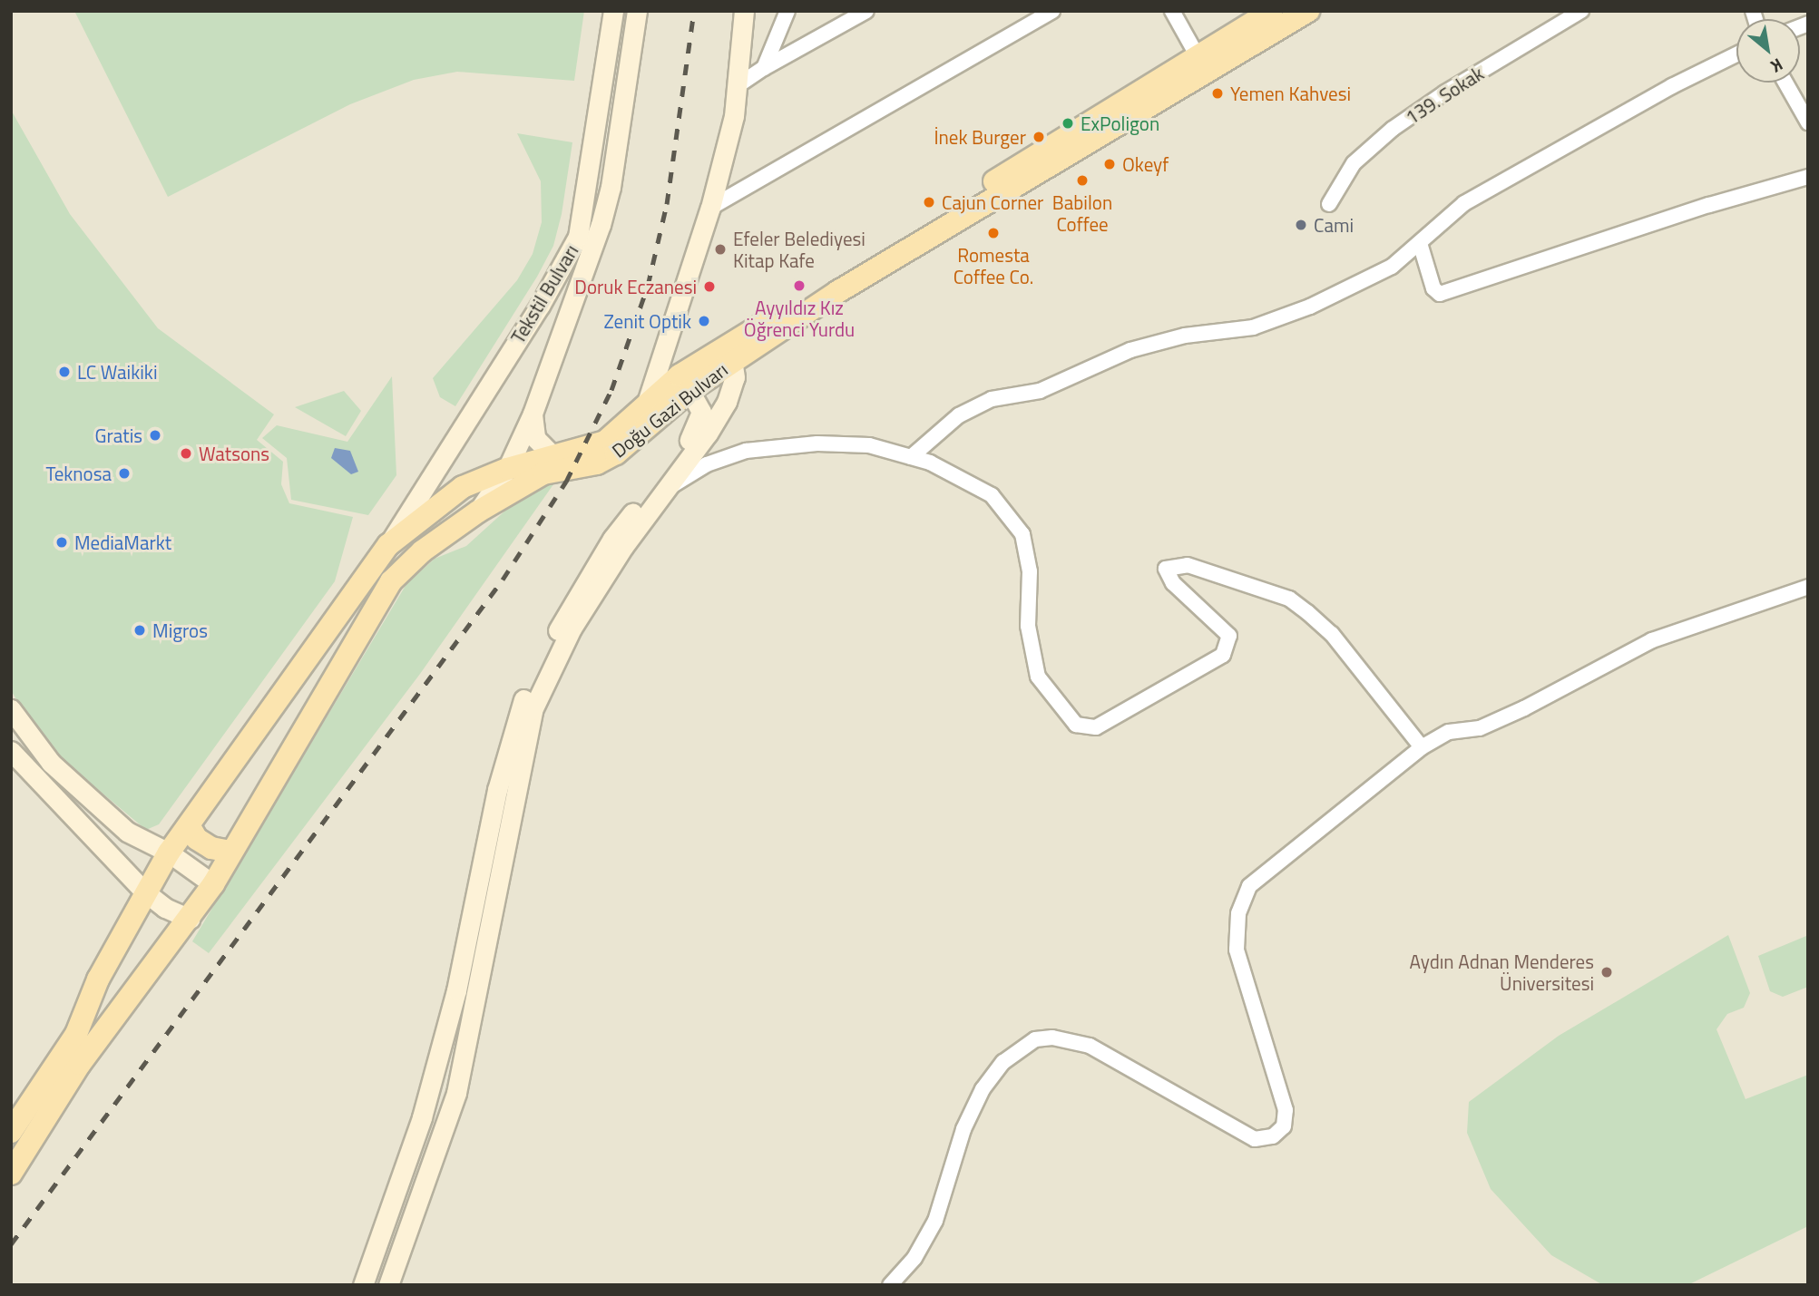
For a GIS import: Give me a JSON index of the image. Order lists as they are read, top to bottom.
{
  "streets": {
    "main road": ["Doğu Gazi Bulvarı"],
    "street": ["139. Sokak", "Tekstil Bulvarı"]
  },
  "crossings": [
    ["Tekstil Bulvarı", "Doğu Gazi Bulvarı"]
  ],
  "places": [
    "Yemen Kahvesi",
    "ExPoligon",
    "İnek Burger",
    "Okeyf",
    "Babilon Coffee",
    "Cajun Corner",
    "Cami",
    "Romesta Coffee Co.",
    "Efeler Belediyesi Kitap Kafe",
    "Ayyıldız Kız Öğrenci Yurdu",
    "Doruk Eczanesi",
    "Zenit Optik",
    "LC Waikiki",
    "Gratis",
    "Watsons",
    "Teknosa",
    "MediaMarkt",
    "Migros",
    "Aydın Adnan Menderes Üniversitesi"
  ],
  "north": "bottom right"
}
